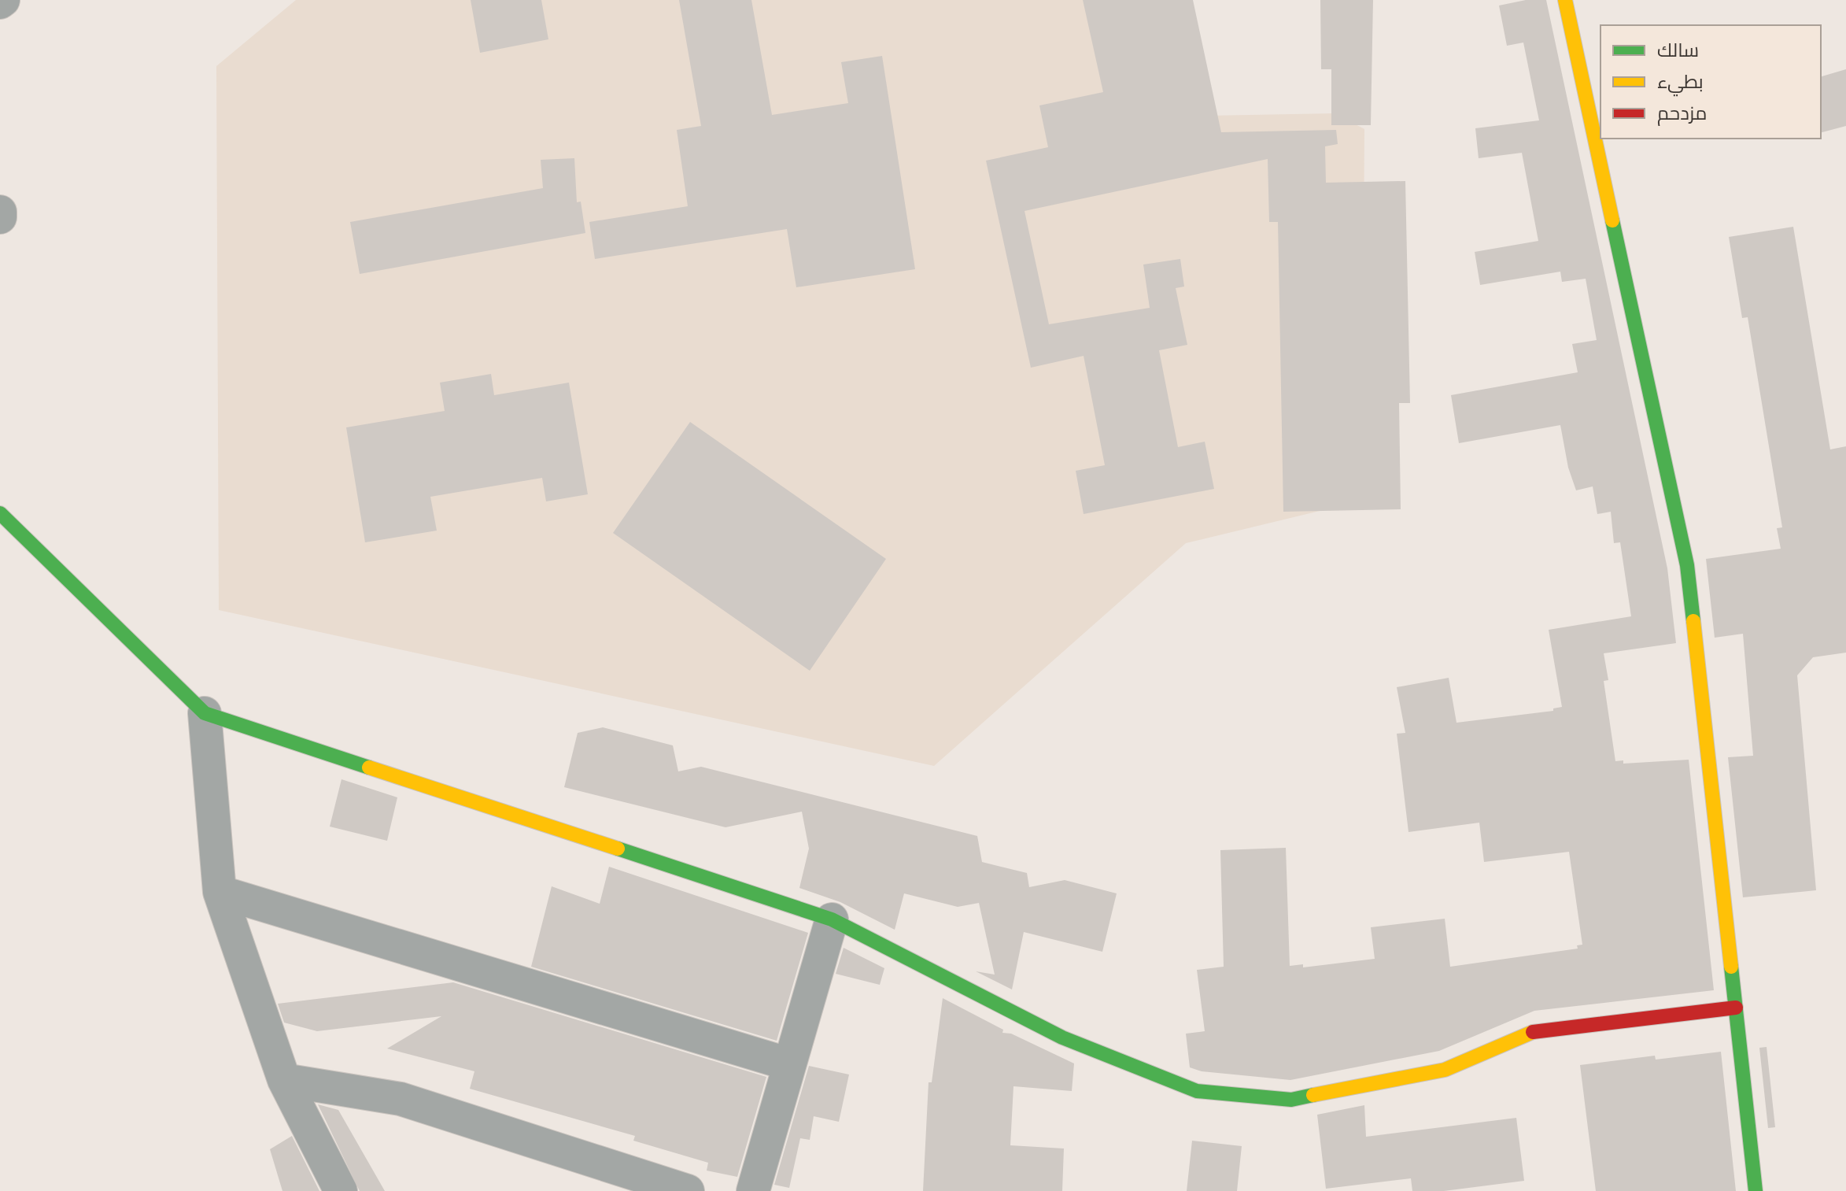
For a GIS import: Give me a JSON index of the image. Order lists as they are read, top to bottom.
{
  "legend": ["سالك", "بطيء", "مزدحم"]
}
